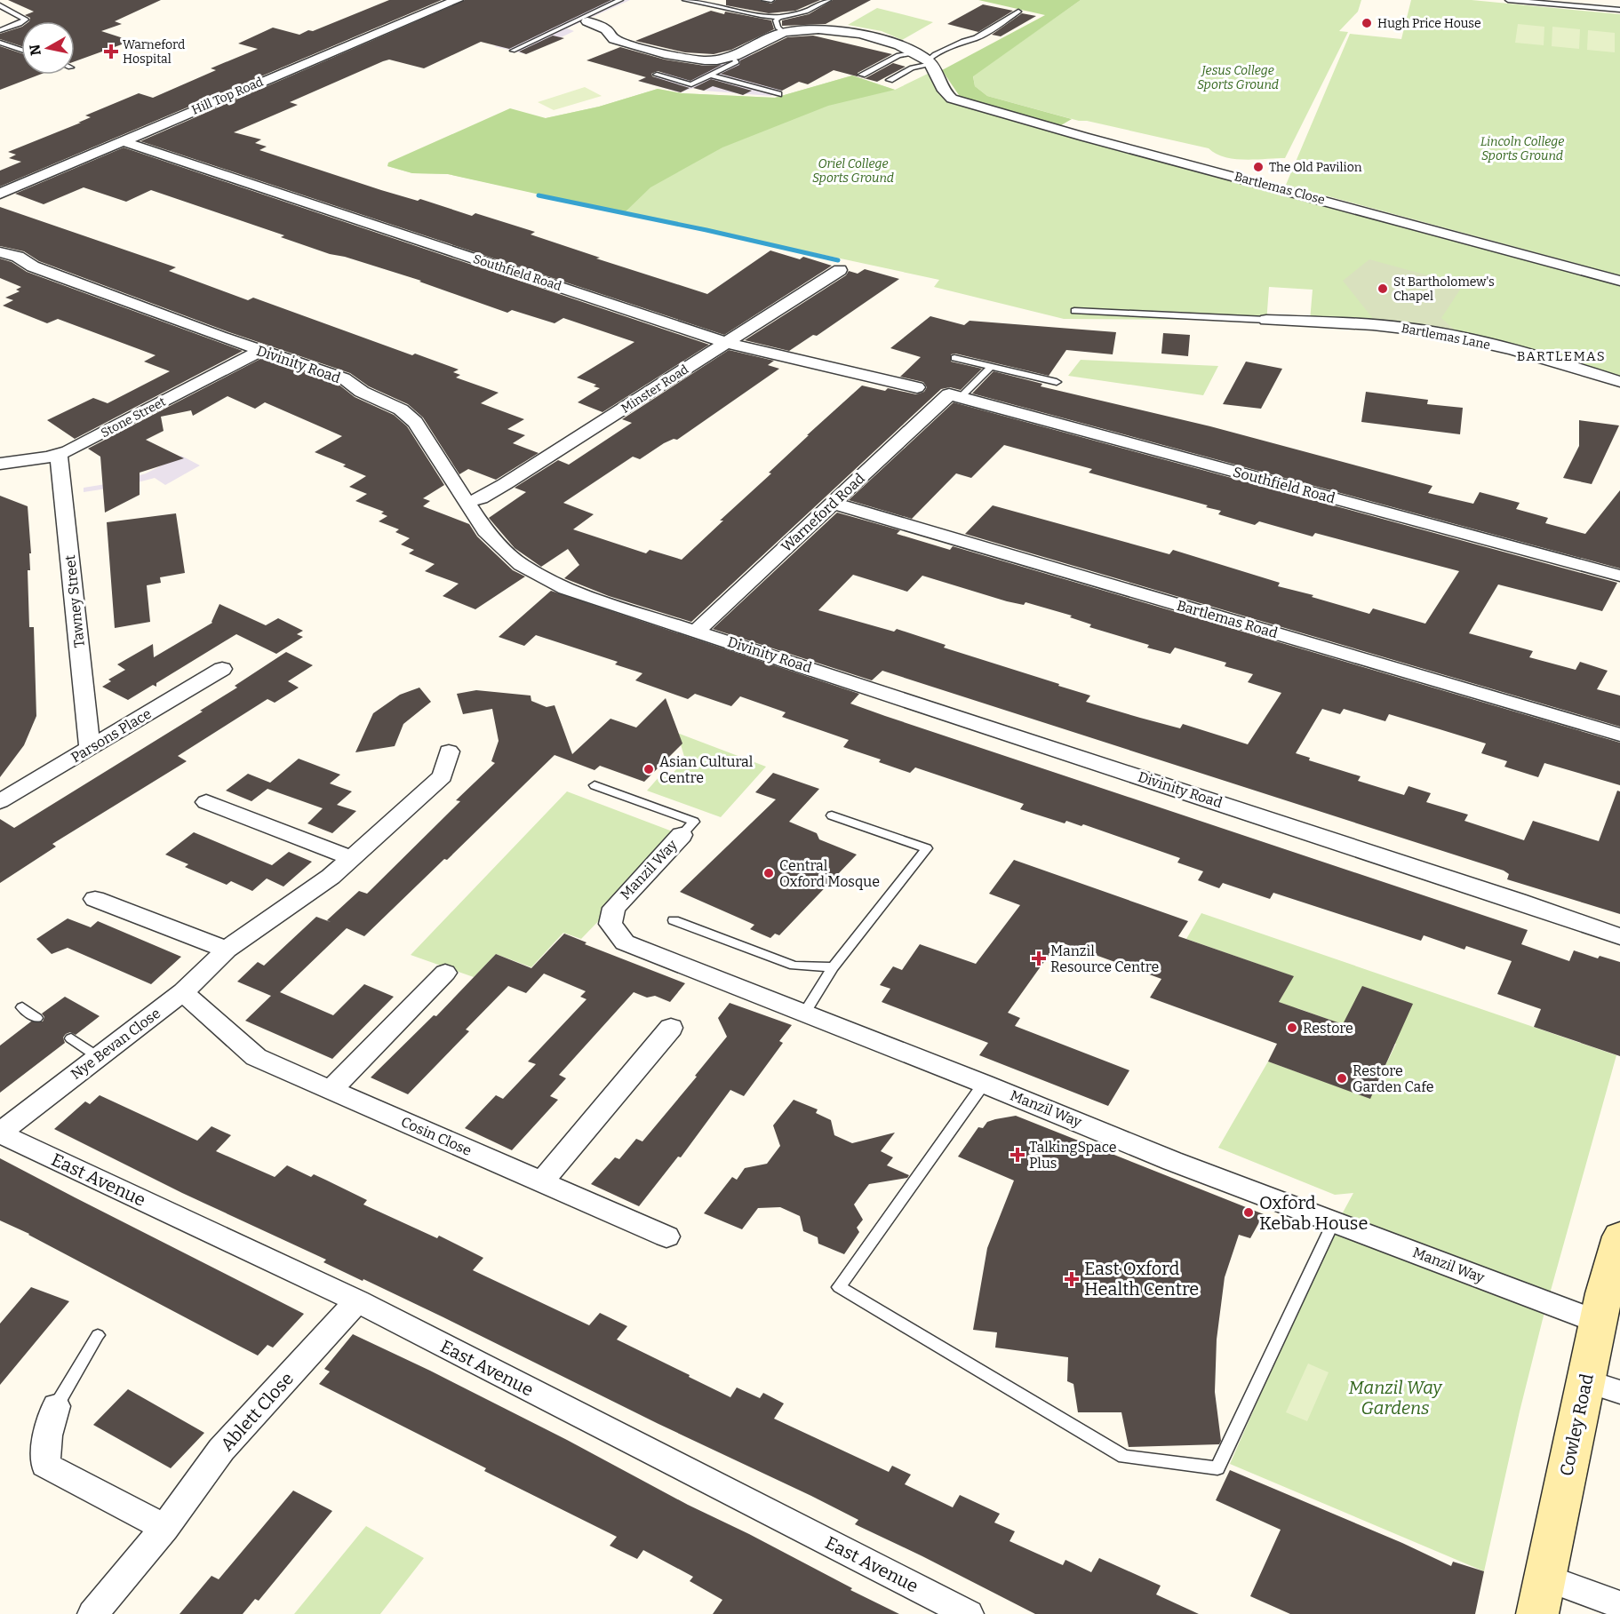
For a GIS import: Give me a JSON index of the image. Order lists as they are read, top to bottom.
{
  "streets": {
    "main road": ["Cowley Road"],
    "street": [
      "Hill Top Road",
      "Bartlemas Close",
      "Southfield Road",
      "Bartlemas Lane",
      "Divinity Road",
      "Minster Road",
      "Stone Street",
      "Warneford Road",
      "Tawney Street",
      "Bartlemas Road",
      "Parsons Place",
      "Manzil Way",
      "Nye Bevan Close",
      "Cosin Close",
      "East Avenue",
      "Ablett Close"
    ]
  },
  "crossings": [
    ["Hill Top Road", "Southfield Road"],
    ["Southfield Road", "Minster Road"],
    ["Southfield Road", "Warneford Road"],
    ["Divinity Road", "Minster Road"],
    ["Divinity Road", "Stone Street"],
    ["Divinity Road", "Warneford Road"],
    ["Stone Street", "Tawney Street"],
    ["Warneford Road", "Bartlemas Road"],
    ["Tawney Street", "Parsons Place"],
    ["Manzil Way", "Cowley Road"],
    ["Nye Bevan Close", "Cosin Close"],
    ["Nye Bevan Close", "East Avenue"],
    ["East Avenue", "Ablett Close"]
  ],
  "districts": ["BARTLEMAS"],
  "parks": [
    "Jesus College Sports Ground",
    "Lincoln College Sports Ground",
    "Oriel College Sports Ground",
    "Manzil Way Gardens"
  ],
  "places": {
    "other": [
      "Hugh Price House",
      "The Old Pavilion",
      "St Bartholomew's Chapel",
      "Asian Cultural Centre",
      "Central Oxford Mosque",
      "Restore",
      "Restore Garden Cafe",
      "Oxford Kebab House"
    ],
    "health": [
      "Warneford Hospital",
      "Manzil Resource Centre",
      "TalkingSpace Plus",
      "East Oxford Health Centre"
    ]
  },
  "north": "left"
}
